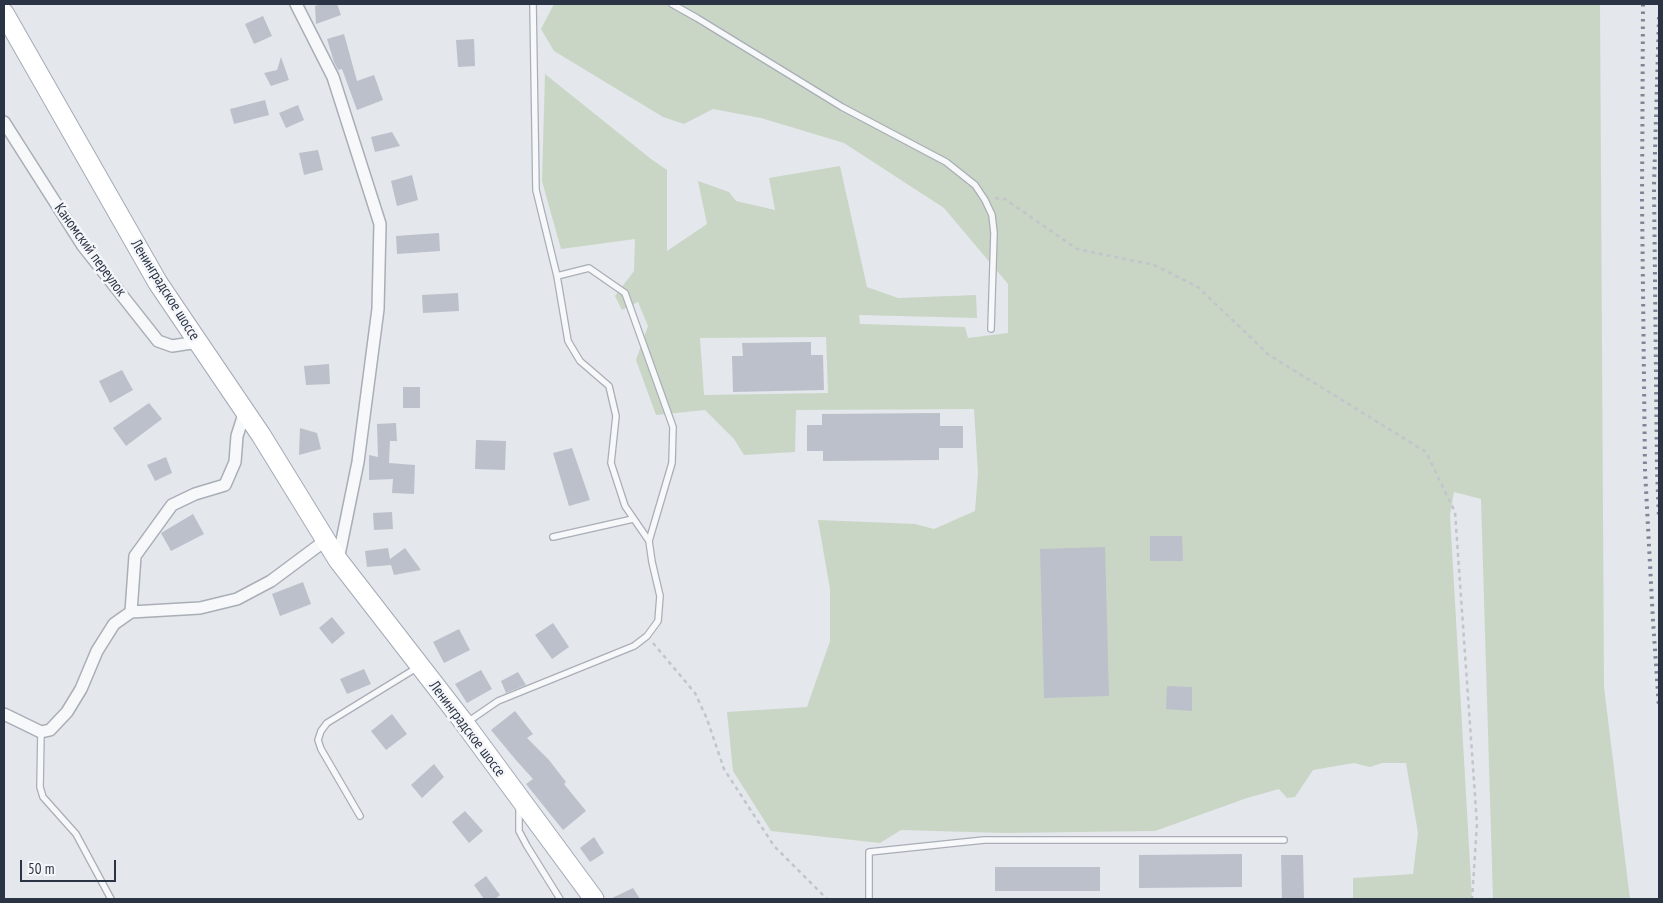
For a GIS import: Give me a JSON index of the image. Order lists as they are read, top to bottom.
{
  "streets": {
    "main road": ["Ленинградское шоссе"],
    "street": ["Каномский переулок"]
  },
  "crossings": [
    ["Каномский переулок", "Ленинградское шоссе"]
  ],
  "scale_bar": "50 m"
}
